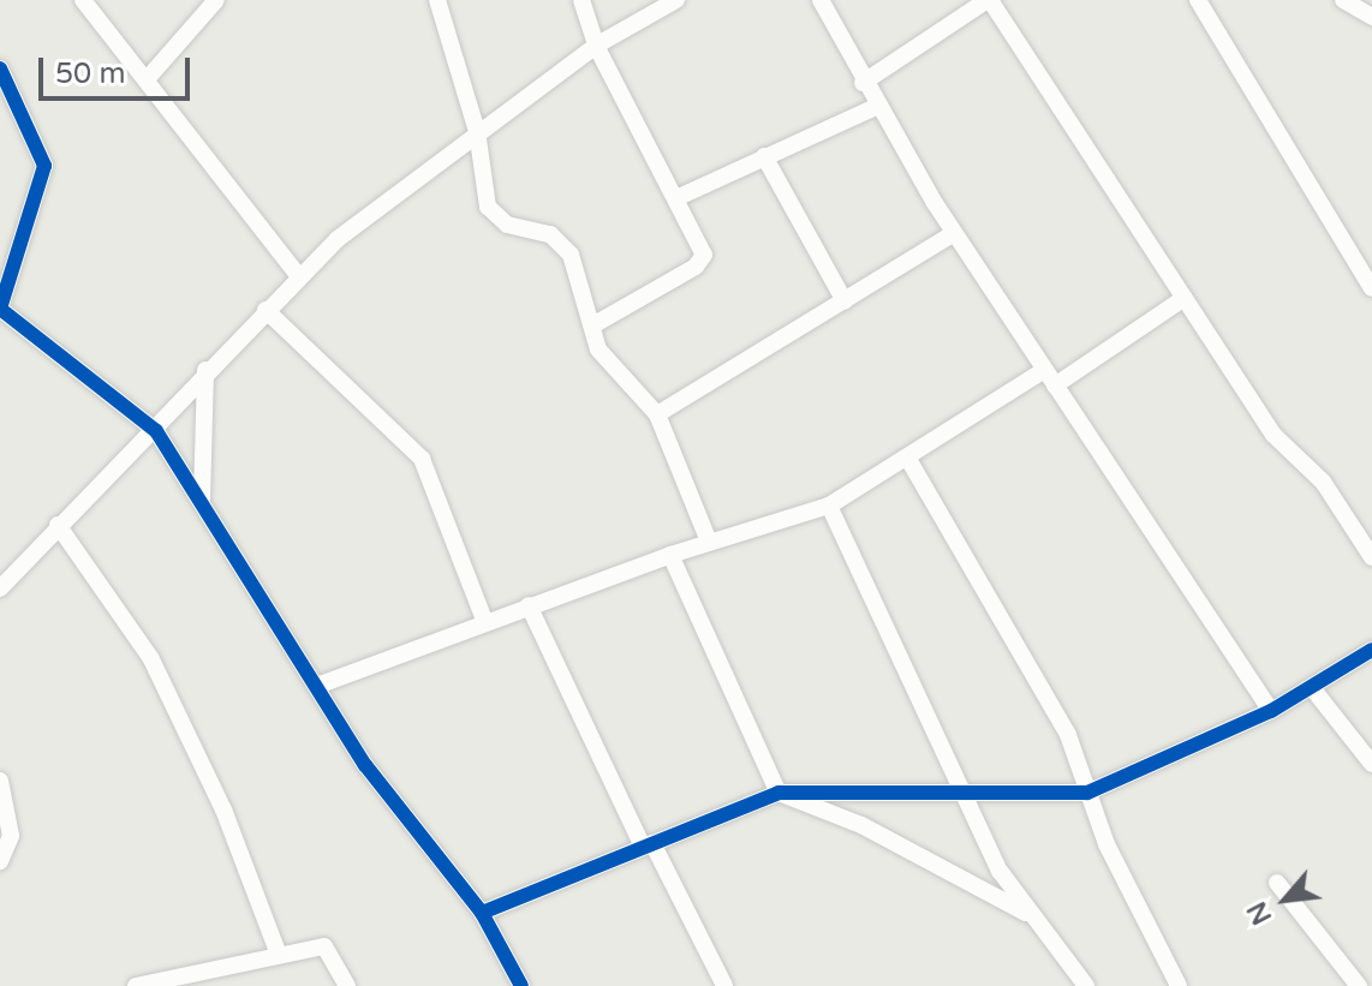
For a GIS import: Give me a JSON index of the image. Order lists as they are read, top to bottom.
{
  "scale_bar": "50 m",
  "north": "bottom left"
}
